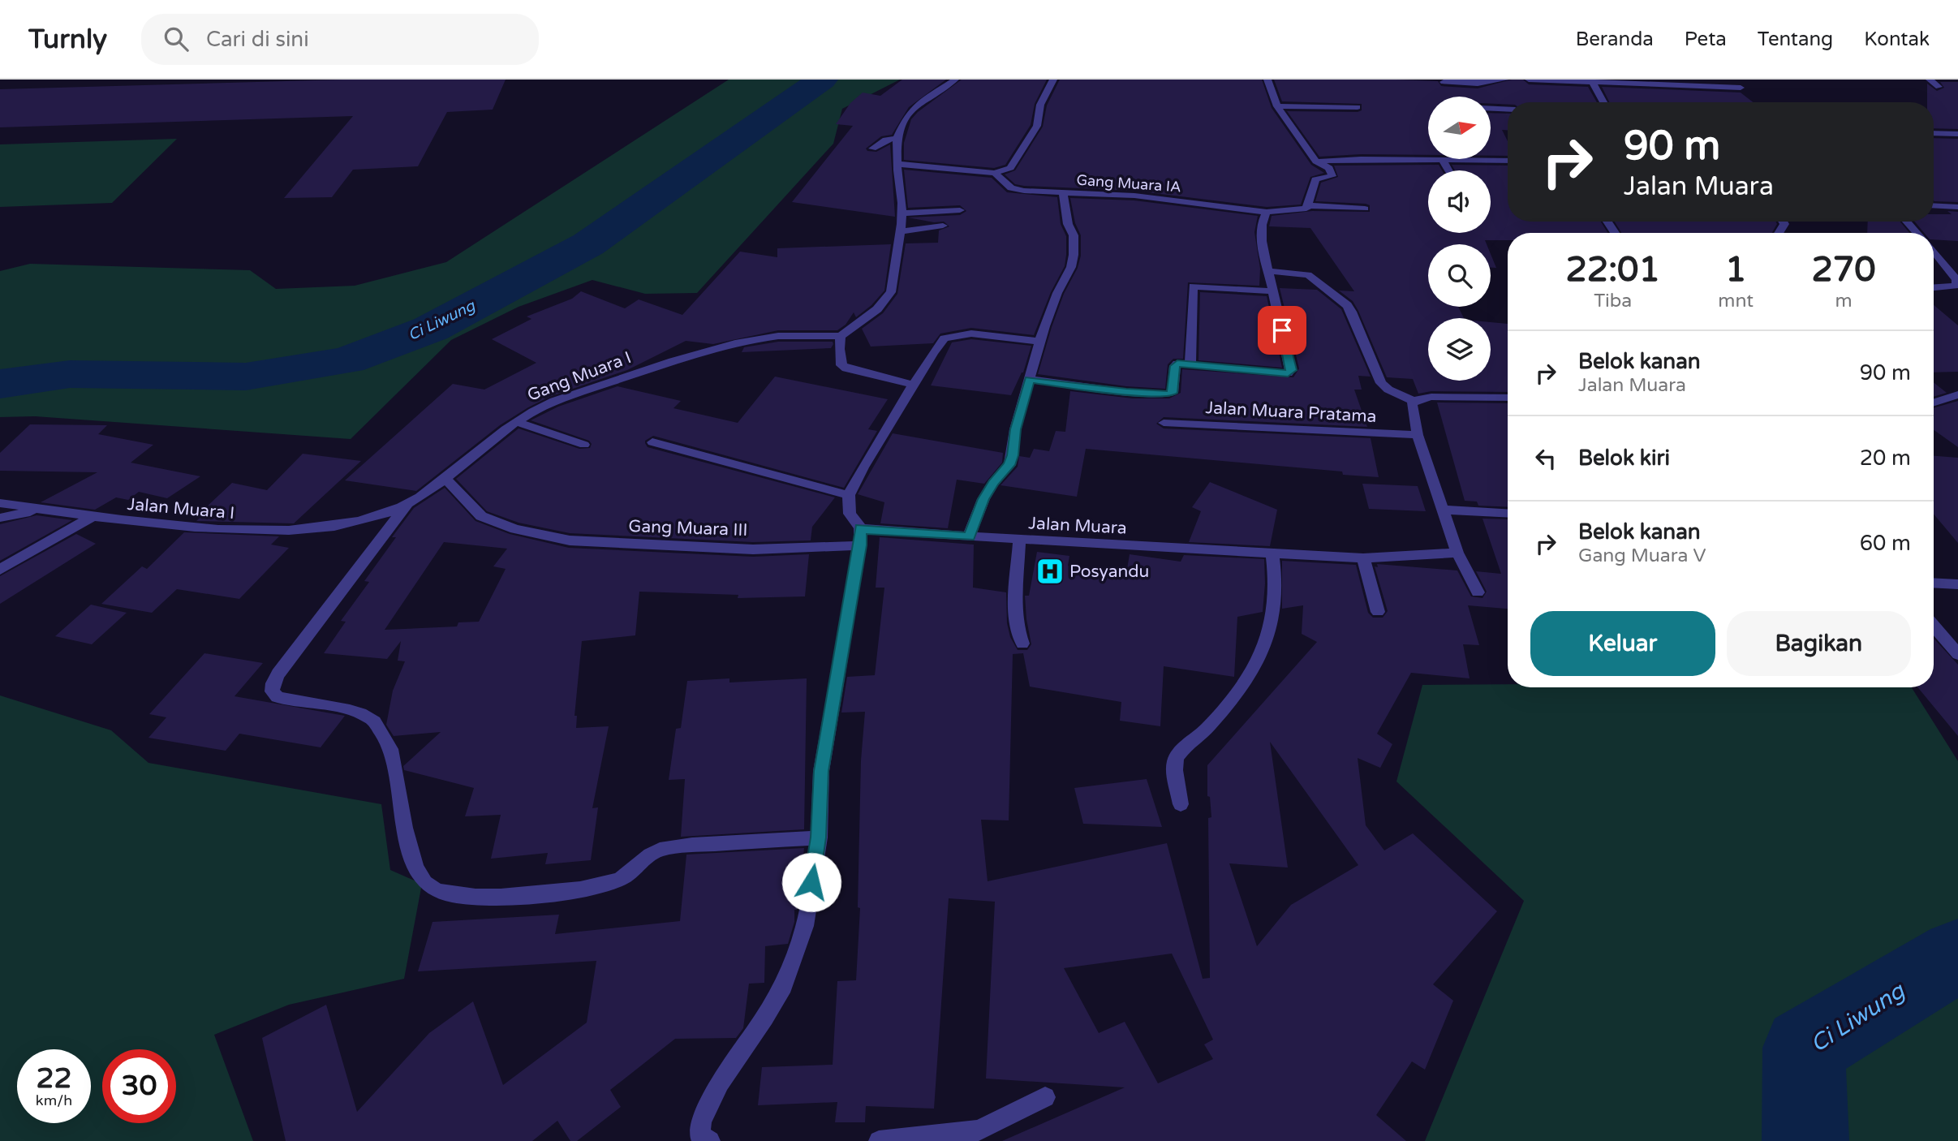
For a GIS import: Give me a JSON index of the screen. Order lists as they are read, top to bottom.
{
  "streets": {
    "street": [
      "Gang Muara IA",
      "Gang Muara I",
      "Jalan Muara Pratama",
      "Jalan Muara I",
      "Jalan Muara",
      "Gang Muara III"
    ]
  },
  "crossings": [
    ["Gang Muara I", "Jalan Muara I"],
    ["Gang Muara I", "Gang Muara III"],
    ["Jalan Muara", "Gang Muara III"]
  ],
  "water": ["Ci Liwung"],
  "places": {
    "hospital": ["Posyandu"]
  },
  "north": "right",
  "page": {
    "header": "Turnly",
    "search": "Cari di sini",
    "nav": [
      "Beranda",
      "Peta",
      "Tentang",
      "Kontak"
    ],
    "turn": ["90 m", "Jalan Muara"],
    "eta": [
      "22:01",
      "Tiba",
      "1",
      "mnt",
      "270",
      "m"
    ],
    "list": [
      {
        "name": "Belok kanan",
        "note": "Jalan Muara",
        "value": "90 m"
      },
      {
        "name": "Belok kiri",
        "value": "20 m"
      },
      {
        "name": "Belok kanan",
        "note": "Gang Muara V",
        "value": "60 m"
      }
    ],
    "buttons": ["Keluar", "Bagikan"],
    "speed": "22 km/h",
    "limit": "30"
  }
}
